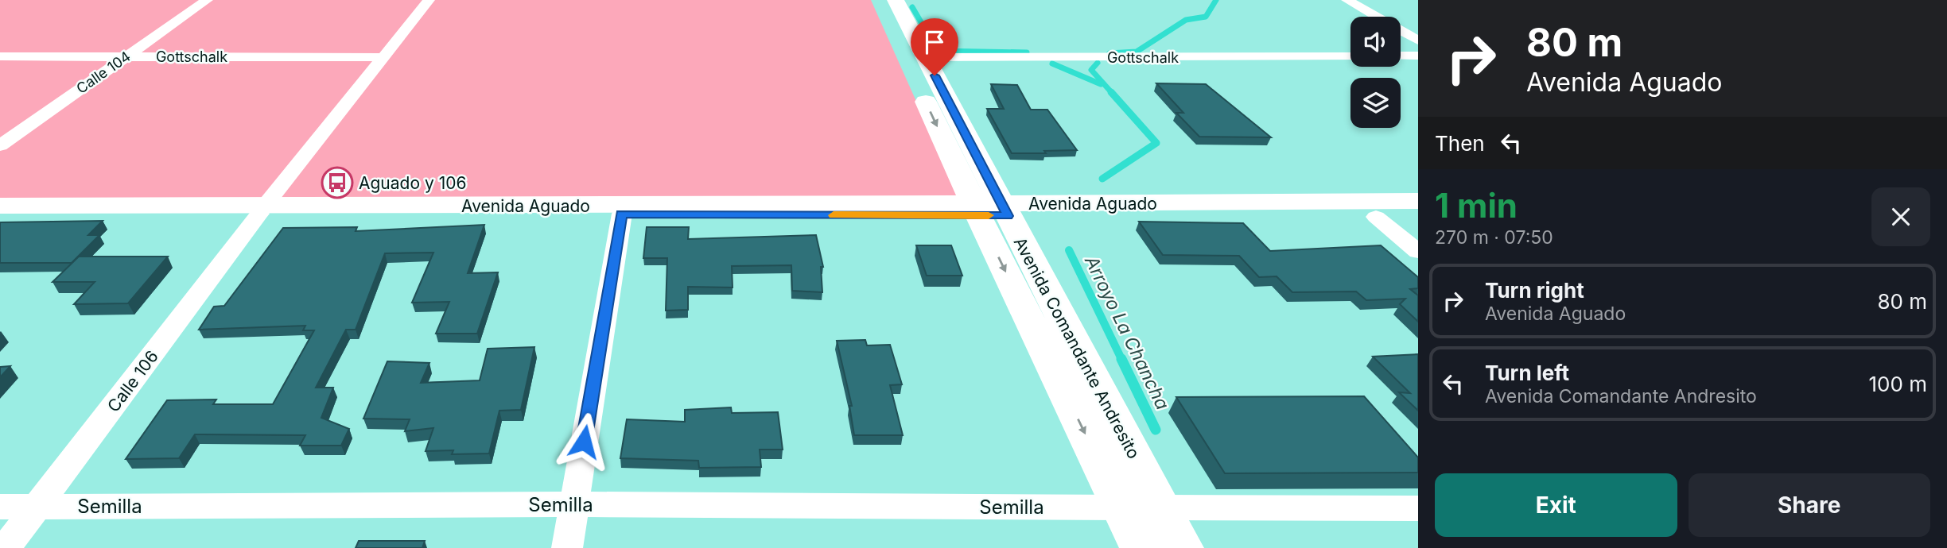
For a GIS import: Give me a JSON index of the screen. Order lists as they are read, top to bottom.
{
  "streets": {
    "main road": ["Avenida Aguado", "Avenida Comandante Andresito"],
    "street": [
      "Gottschalk",
      "Calle 104",
      "Calle 106",
      "Semilla"
    ]
  },
  "crossings": [
    ["Gottschalk", "Calle 104"],
    ["Gottschalk", "Avenida Comandante Andresito"],
    ["Gottschalk", "Calle 106"],
    ["Avenida Aguado", "Avenida Comandante Andresito"],
    ["Avenida Aguado", "Calle 106"],
    ["Avenida Comandante Andresito", "Semilla"],
    ["Calle 106", "Semilla"]
  ],
  "water": ["Arroyo La Chancha"],
  "places": {
    "bus stop": ["Aguado y 106"]
  },
  "page": {
    "turn": ["80 m", "Avenida Aguado"],
    "then": "Then",
    "heading": ["1 min", "270 m · 07:50"],
    "list": [
      {
        "name": "Turn right",
        "note": "Avenida Aguado",
        "value": "80 m"
      },
      {
        "name": "Turn left",
        "note": "Avenida Comandante Andresito",
        "value": "100 m"
      }
    ],
    "buttons": ["Exit", "Share"]
  }
}
